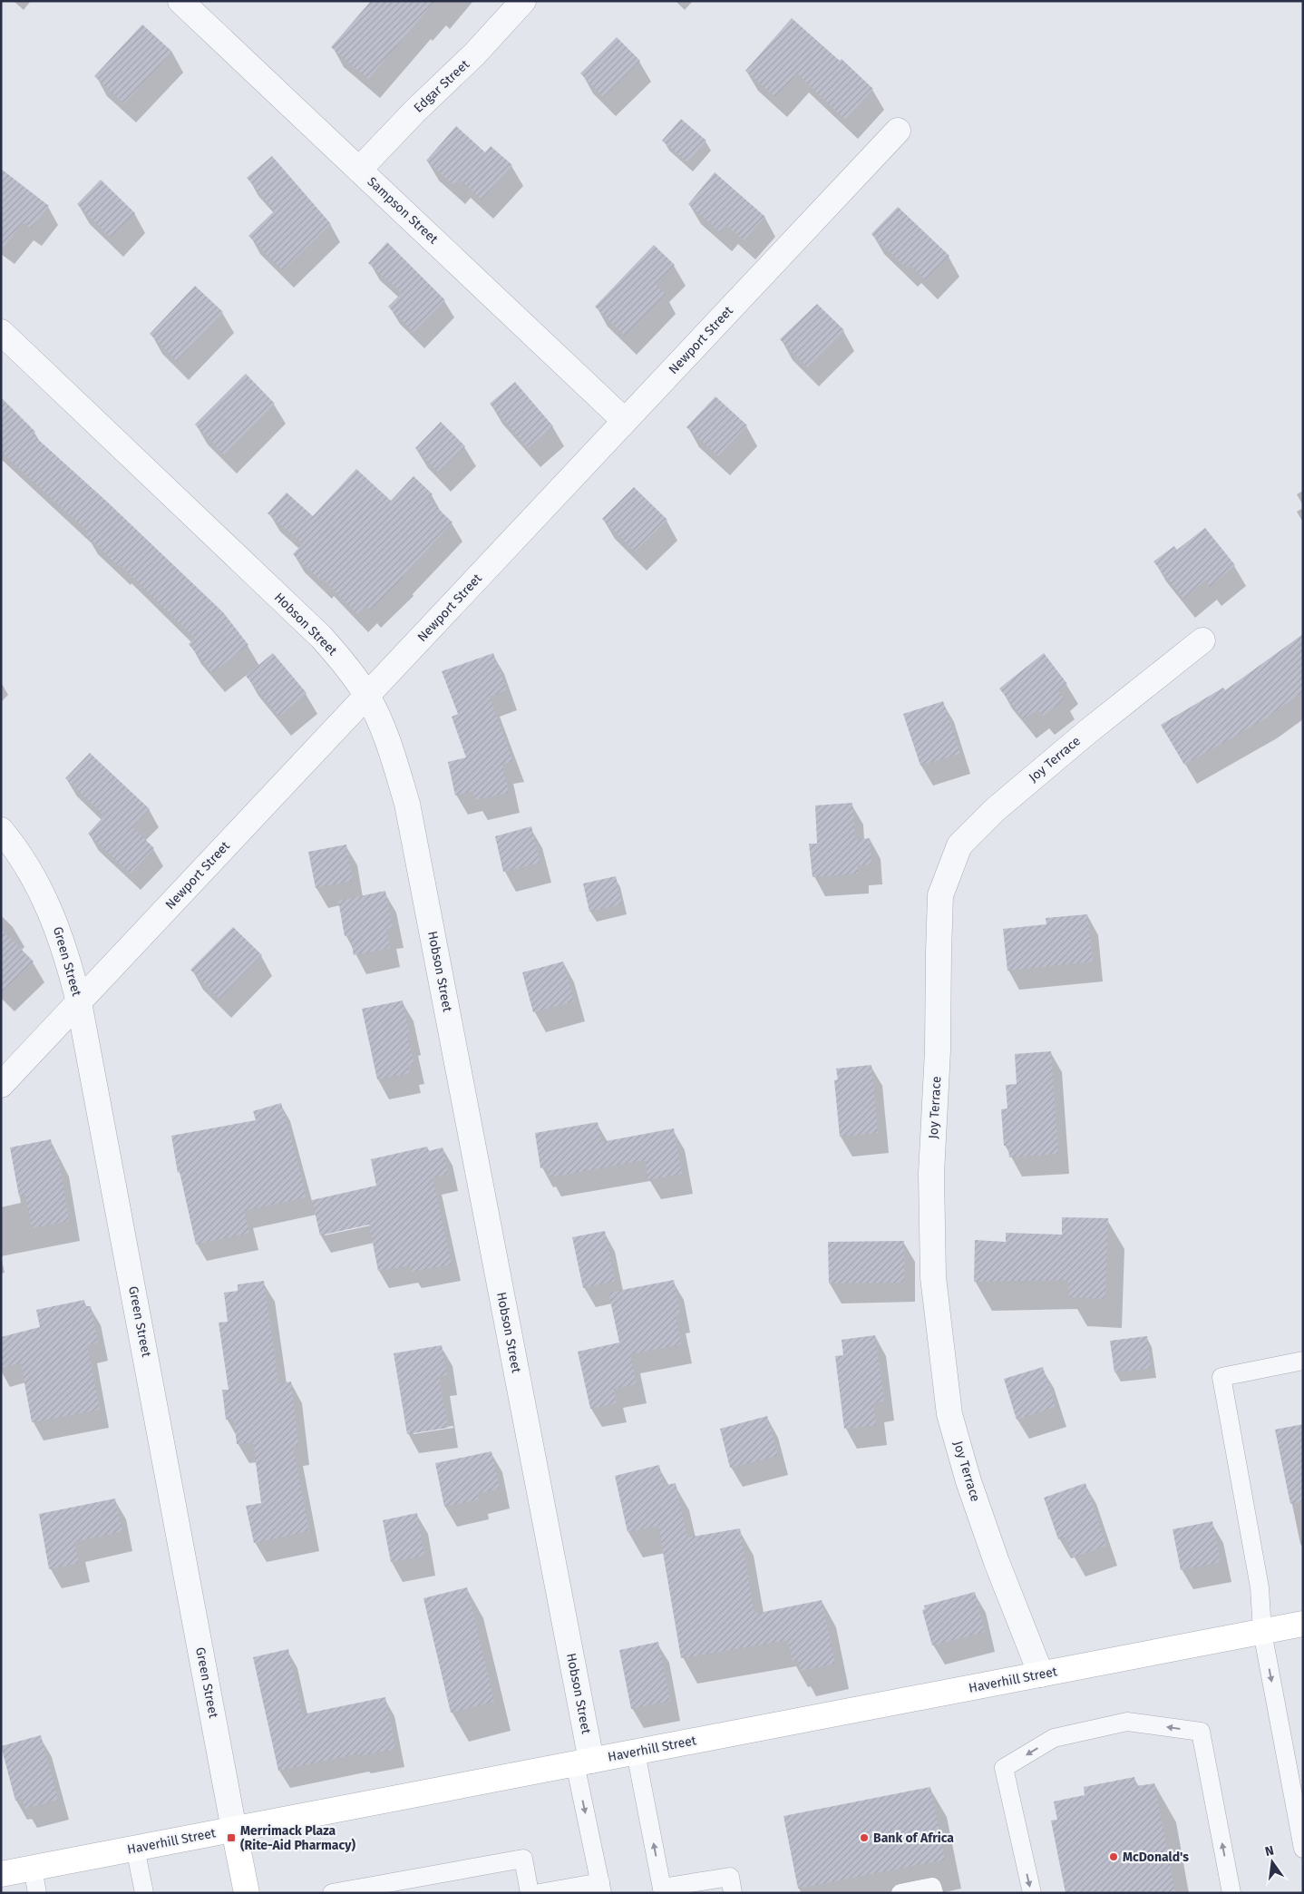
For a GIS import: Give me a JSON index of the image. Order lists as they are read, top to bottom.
{
  "streets": {
    "main road": ["Haverhill Street"],
    "street": [
      "Edgar Street",
      "Sampson Street",
      "Newport Street",
      "Hobson Street",
      "Joy Terrace",
      "Green Street"
    ]
  },
  "crossings": [
    ["Edgar Street", "Sampson Street"],
    ["Sampson Street", "Newport Street"],
    ["Newport Street", "Hobson Street"],
    ["Newport Street", "Green Street"],
    ["Hobson Street", "Haverhill Street"],
    ["Joy Terrace", "Haverhill Street"],
    ["Green Street", "Haverhill Street"]
  ],
  "places": {
    "transit": ["Merrimack Plaza (Rite-Aid Pharmacy)"],
    "other": ["Bank of Africa", "McDonald's"]
  },
  "north": "top"
}
